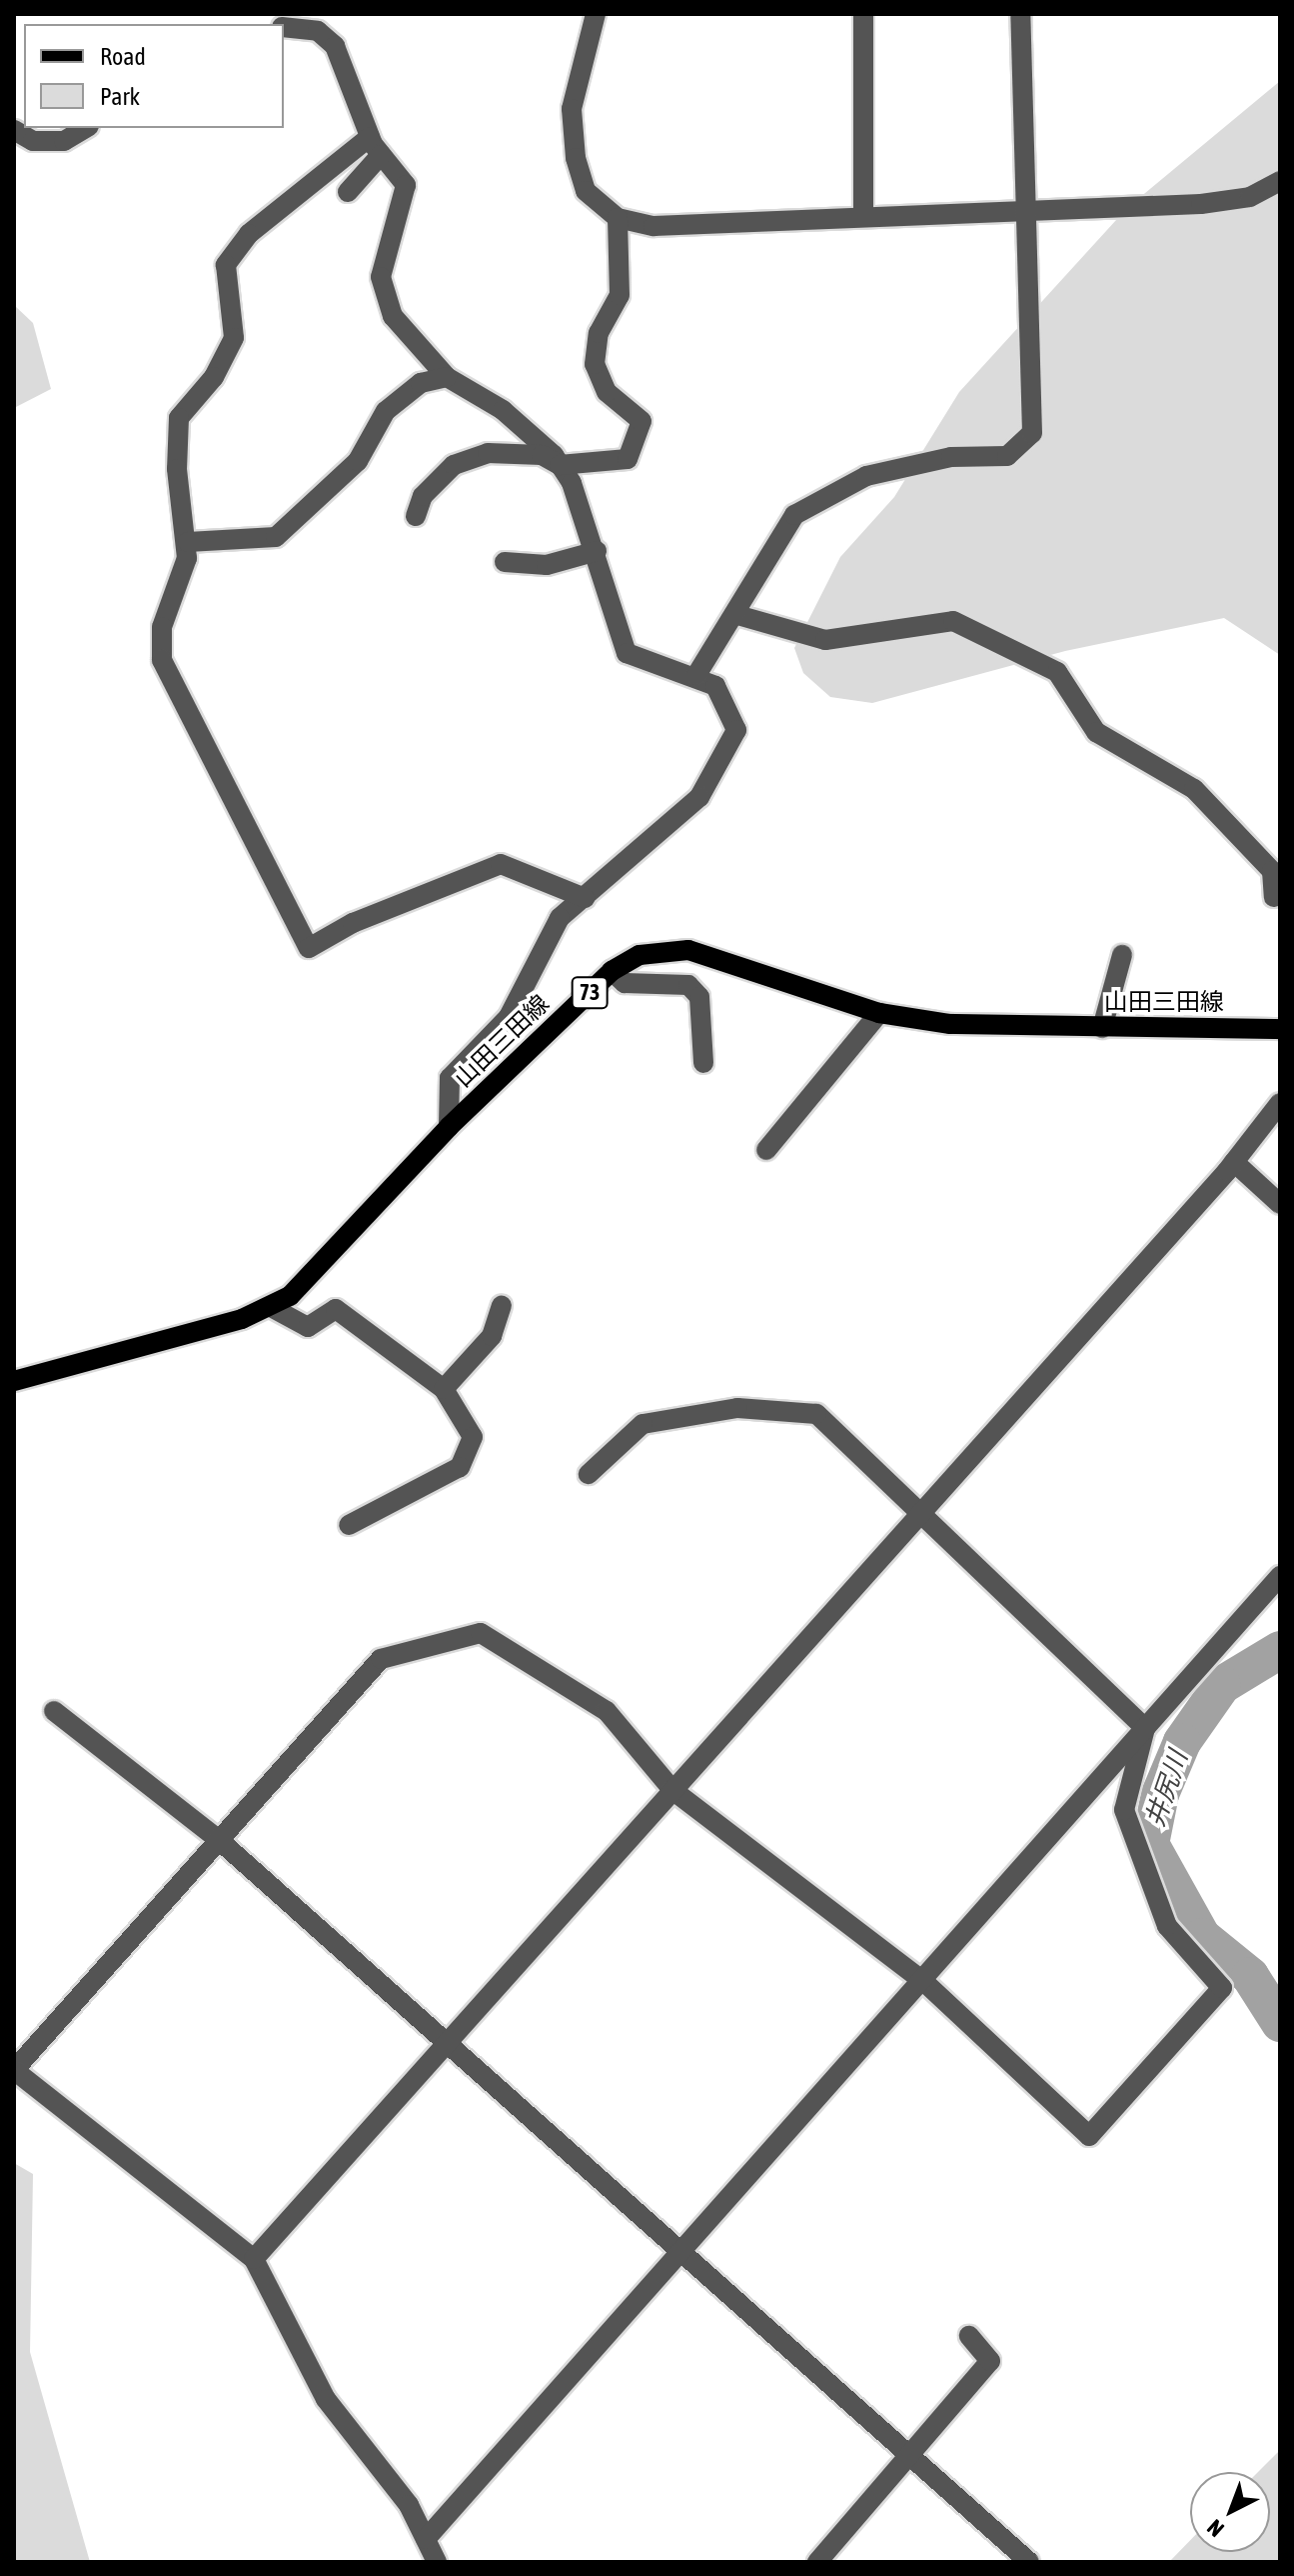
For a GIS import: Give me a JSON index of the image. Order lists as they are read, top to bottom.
{
  "streets": {
    "main road": ["73", "山田三田線"]
  },
  "water": ["井尻川"],
  "legend": ["Road", "Park"],
  "north": "bottom left"
}
